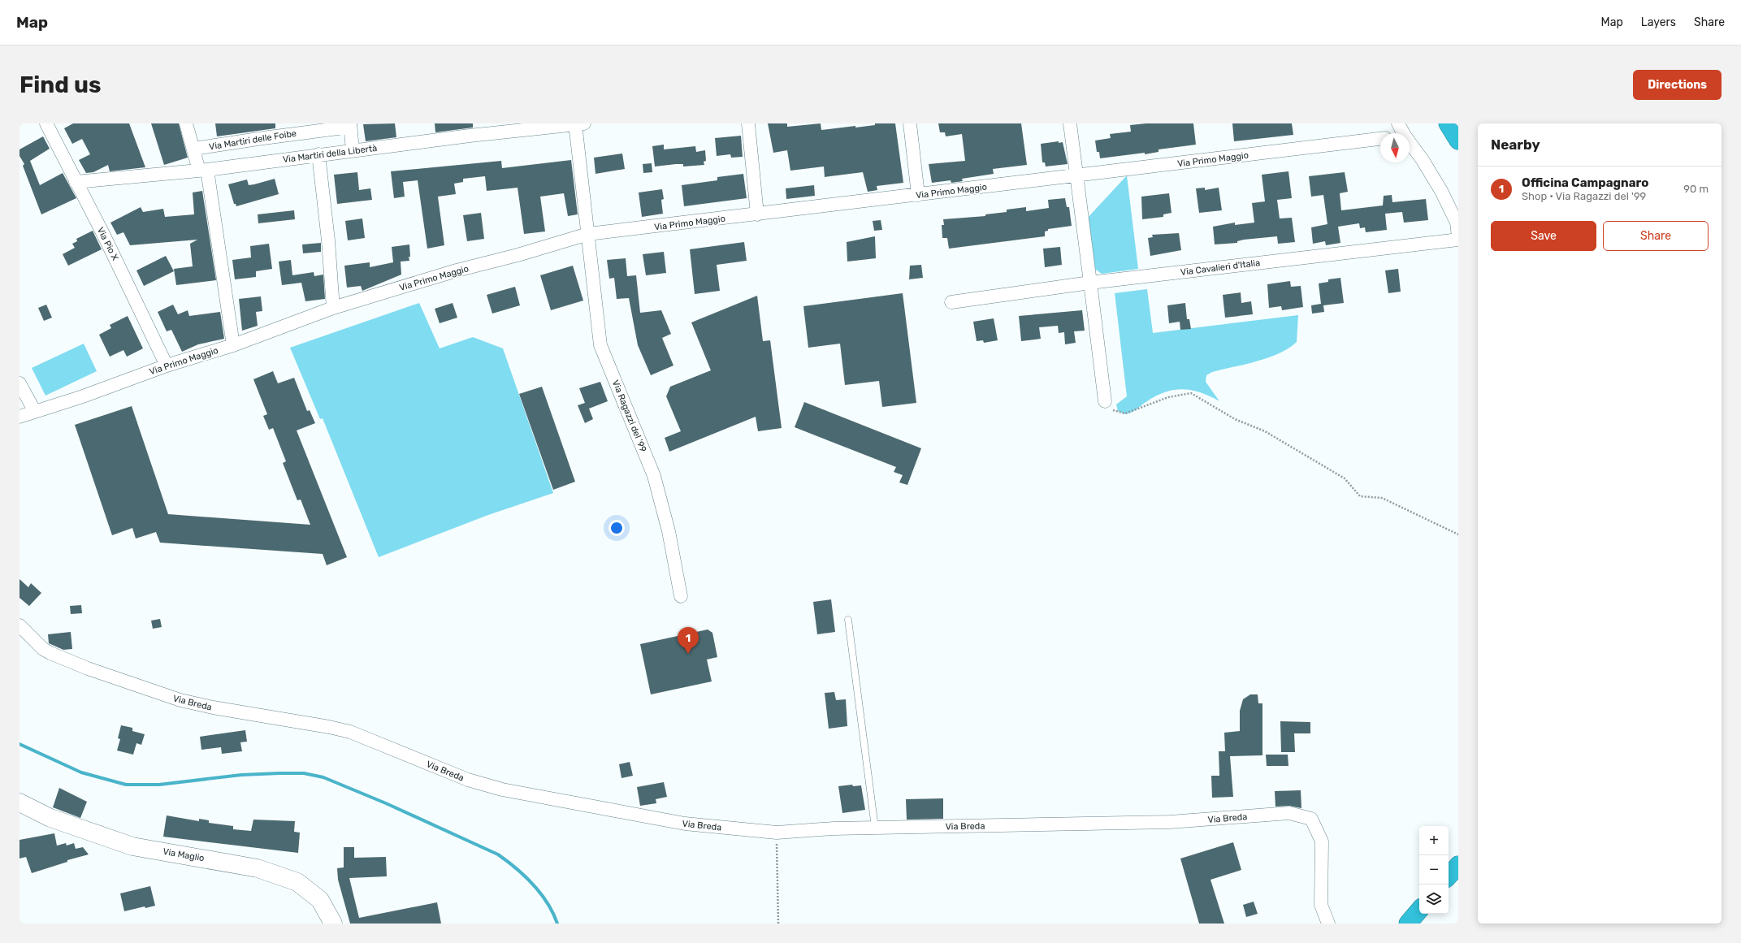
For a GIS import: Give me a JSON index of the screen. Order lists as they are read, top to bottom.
{
  "streets": {
    "main road": ["Via Maglio"],
    "street": [
      "Via Martiri delle Foibe",
      "Via Martiri della Libertà",
      "Via Primo Maggio",
      "Via Pio X",
      "Via Cavalieri d'Italia",
      "Via Ragazzi del '99",
      "Via Breda"
    ]
  },
  "crossings": [
    ["Via Martiri della Libertà", "Via Pio X"],
    ["Via Martiri della Libertà", "Via Ragazzi del '99"],
    ["Via Primo Maggio", "Via Pio X"],
    ["Via Primo Maggio", "Via Ragazzi del '99"]
  ],
  "north": "bottom",
  "page": {
    "header": "Map",
    "nav": ["Map", "Layers", "Share"],
    "buttons": [
      "Directions",
      ["Save", "Share"]
    ],
    "title": "Find us",
    "heading": "Nearby",
    "list": [
      {
        "mark": "1",
        "name": "Officina Campagnaro",
        "note": "Shop · Via Ragazzi del '99",
        "value": "90 m"
      }
    ],
    "pins": "1",
    "map_buttons": ["+", "−"]
  }
}
